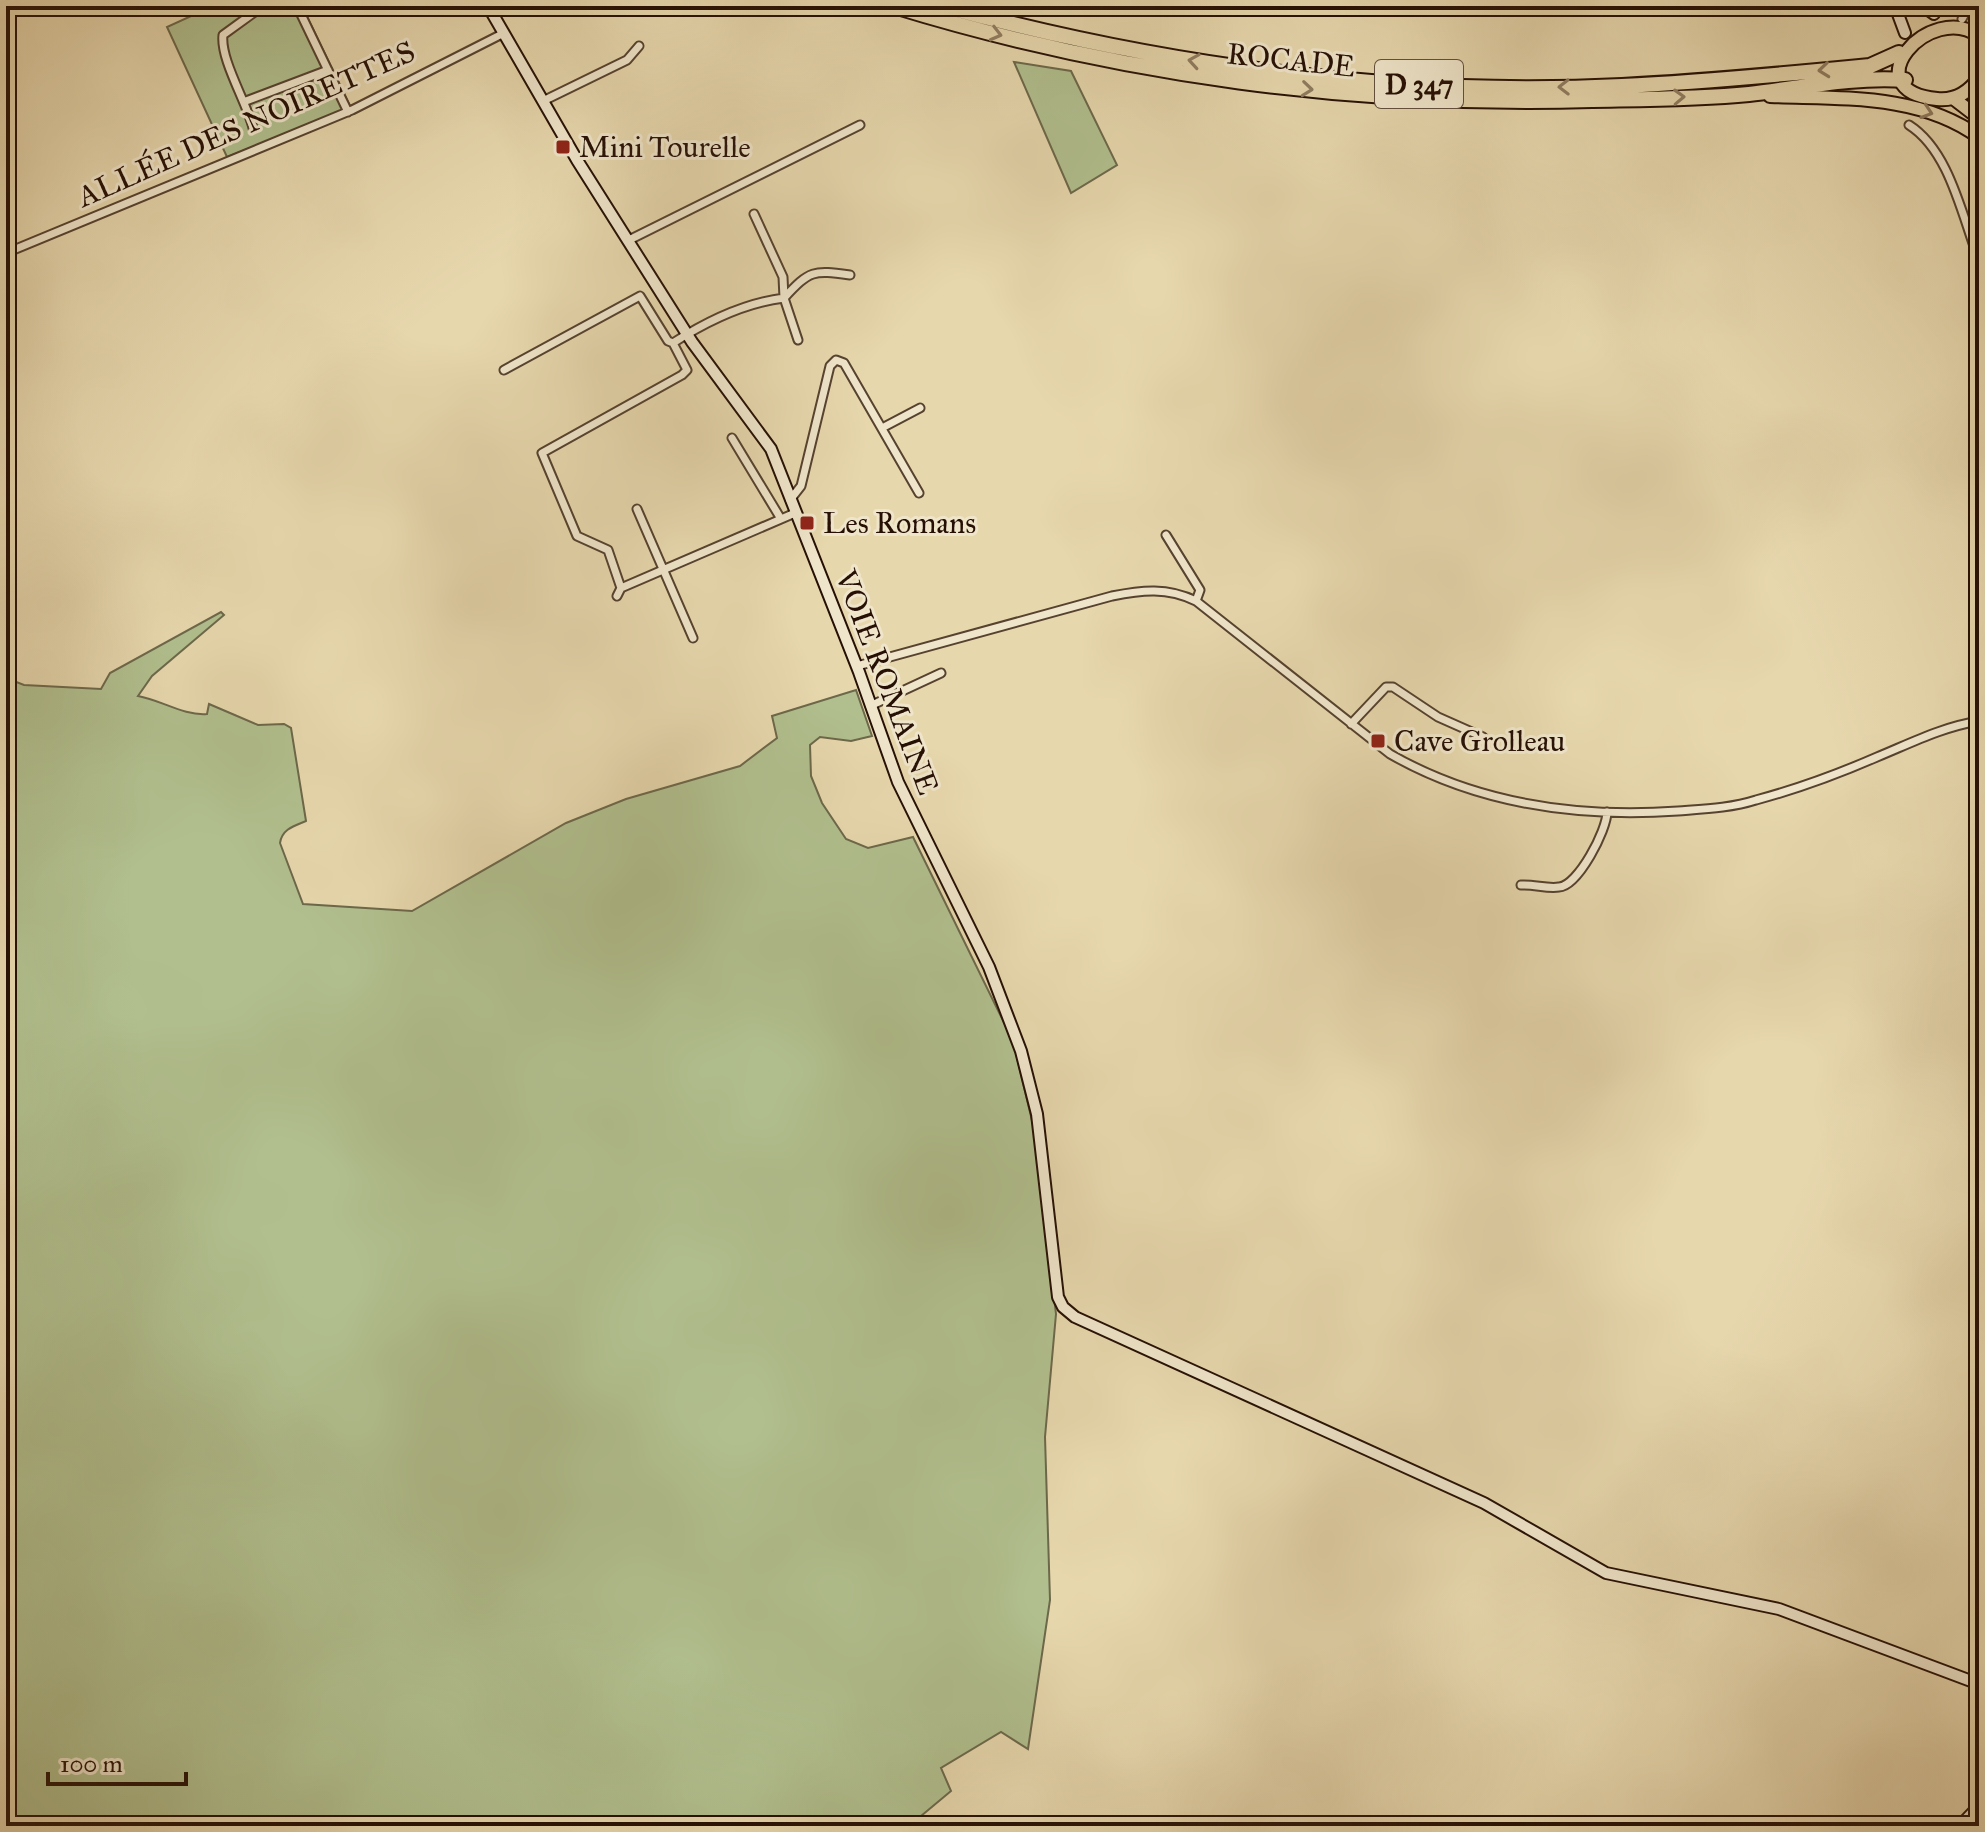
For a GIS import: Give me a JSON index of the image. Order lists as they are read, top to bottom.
{
  "streets": {
    "highway": ["ROCADE", "D 347"],
    "street": ["ALLÉE DES NOIRETTES", "VOIE ROMAINE"]
  },
  "crossings": [
    ["ALLÉE DES NOIRETTES", "VOIE ROMAINE"]
  ],
  "places": {
    "transit": ["Mini Tourelle", "Les Romans", "Cave Grolleau"]
  },
  "scale_bar": "100 m"
}
